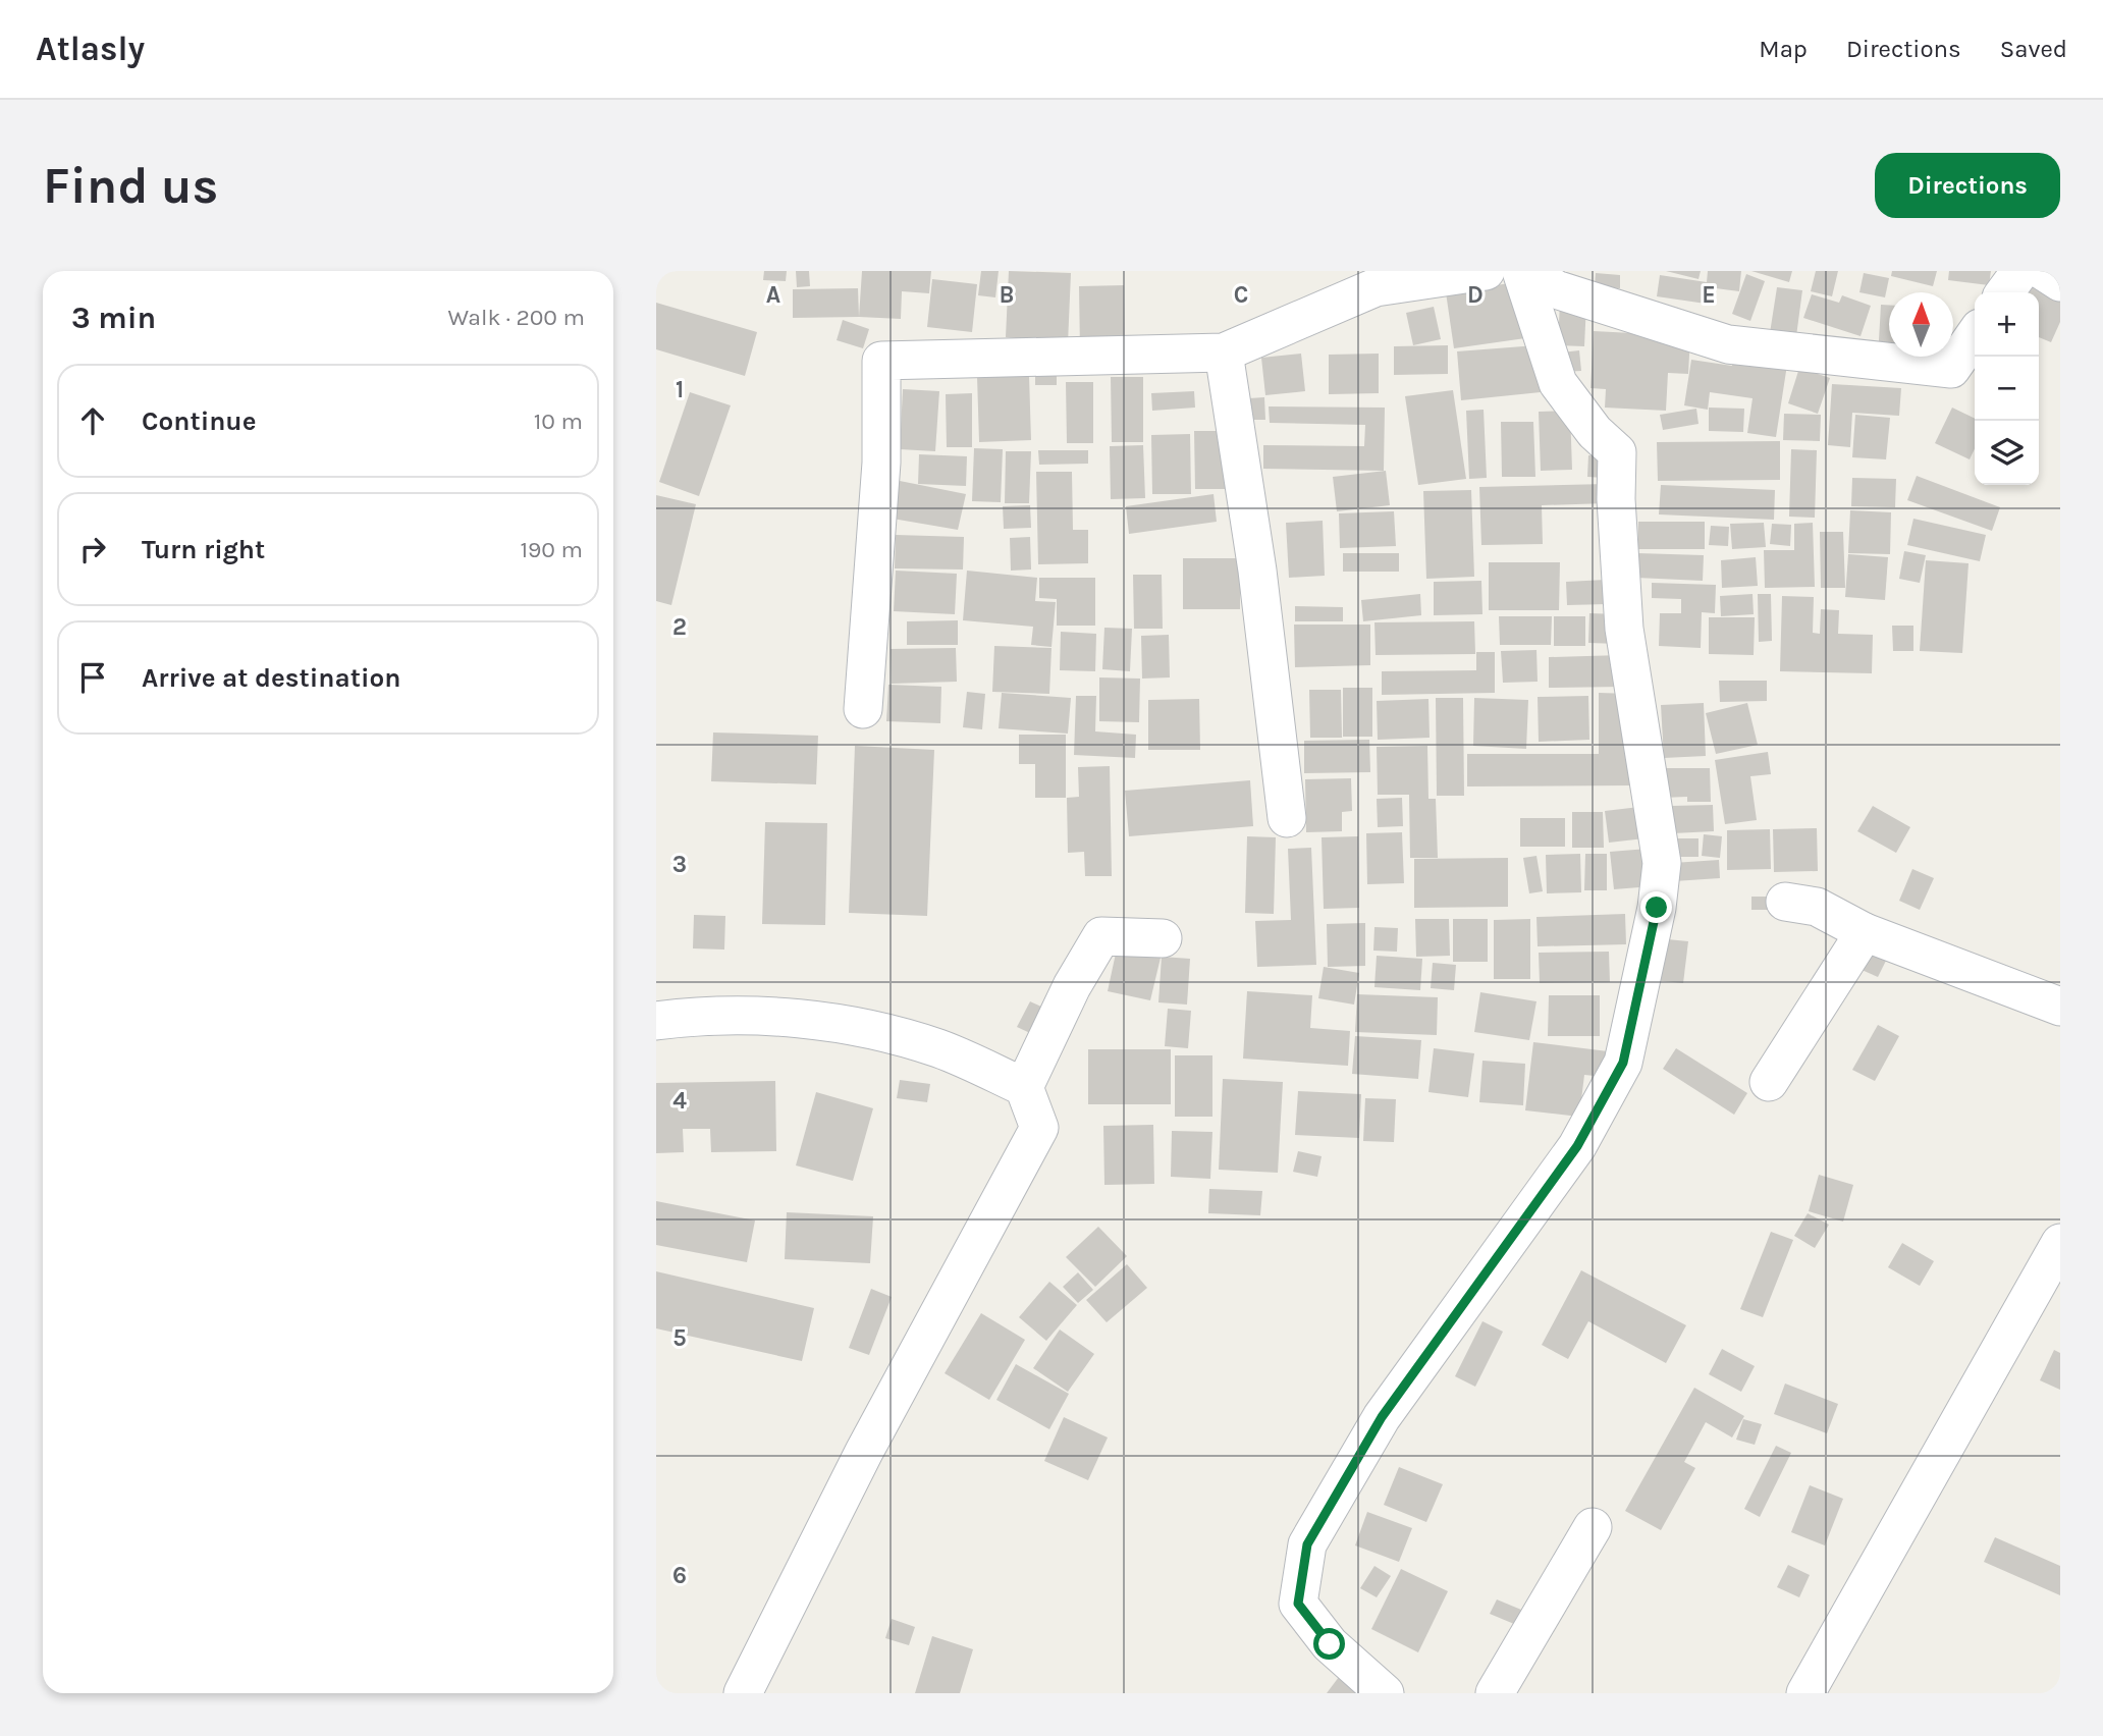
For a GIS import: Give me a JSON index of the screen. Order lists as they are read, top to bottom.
{
  "north": "top",
  "page": {
    "header": "Atlasly",
    "nav": ["Map", "Directions", "Saved"],
    "buttons": "Directions",
    "title": "Find us",
    "heading": ["3 min", "Walk · 200 m"],
    "map_buttons": ["+", "−"],
    "list": [
      ["Continue", "10 m"],
      ["Turn right", "190 m"],
      "Arrive at destination"
    ]
  },
  "grid": {
    "columns": [
      "A",
      "B",
      "C",
      "D",
      "E"
    ],
    "rows": [
      "1",
      "2",
      "3",
      "4",
      "5",
      "6"
    ]
  }
}
